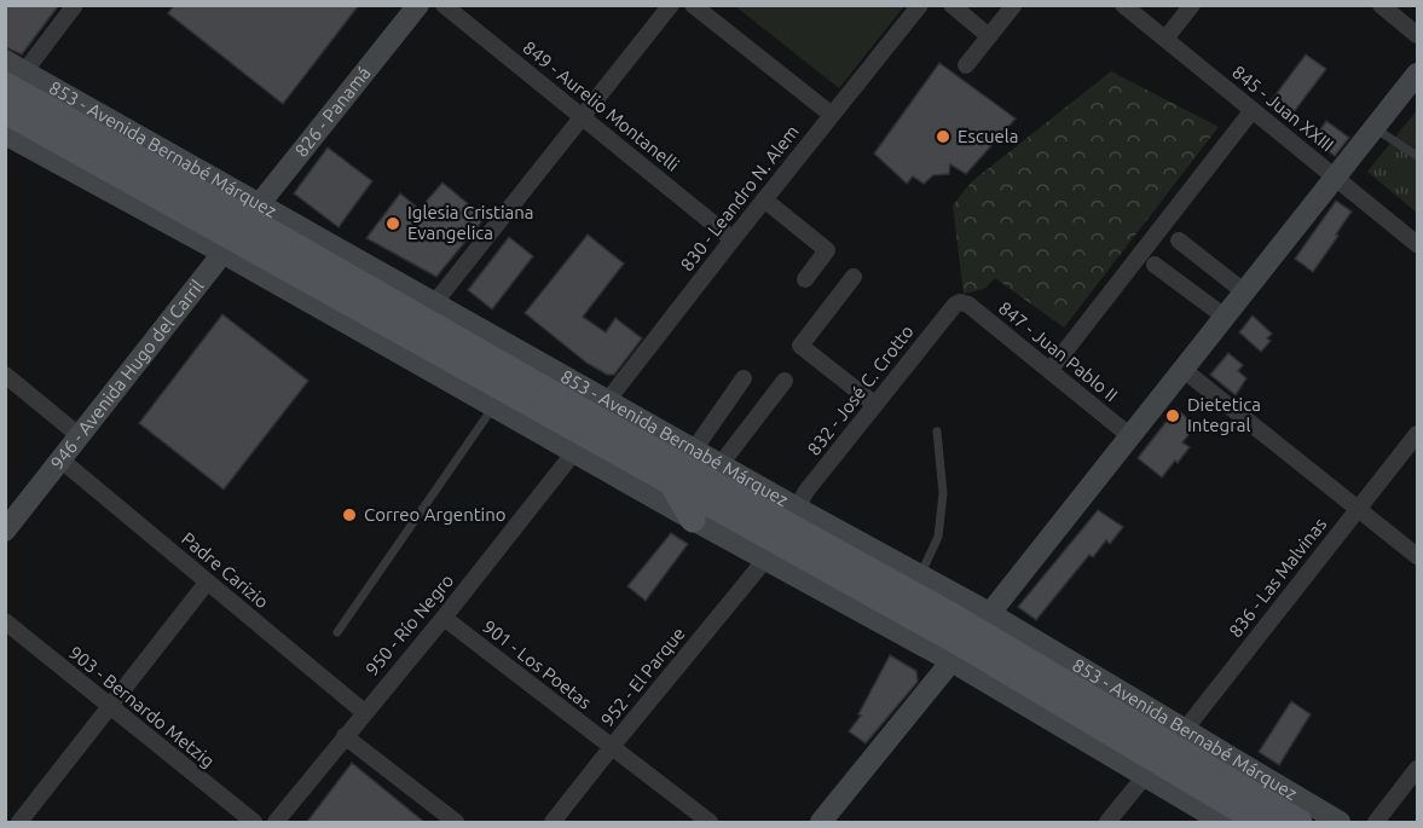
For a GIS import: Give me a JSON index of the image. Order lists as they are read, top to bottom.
{
  "streets": {
    "main road": ["853 - Avenida Bernabé Márquez"],
    "street": [
      "849 - Aurelio Montanelli",
      "845 - Juan XXIII",
      "826 - Panamá",
      "830 - Leandro N. Alem",
      "847 - Juan Pablo II",
      "946 - Avenida Hugo del Carril",
      "832 - José C. Crotto",
      "Padre Carizio",
      "836 - Las Malvinas",
      "950 - Río Negro",
      "901 - Los Poetas",
      "952 - El Parque",
      "903 - Bernardo Metzig"
    ]
  },
  "crossings": [
    ["849 - Aurelio Montanelli", "830 - Leandro N. Alem"],
    ["826 - Panamá", "853 - Avenida Bernabé Márquez"],
    ["826 - Panamá", "946 - Avenida Hugo del Carril"],
    ["853 - Avenida Bernabé Márquez", "830 - Leandro N. Alem"],
    ["853 - Avenida Bernabé Márquez", "946 - Avenida Hugo del Carril"],
    ["853 - Avenida Bernabé Márquez", "832 - José C. Crotto"],
    ["853 - Avenida Bernabé Márquez", "836 - Las Malvinas"],
    ["853 - Avenida Bernabé Márquez", "950 - Río Negro"],
    ["853 - Avenida Bernabé Márquez", "952 - El Parque"],
    ["847 - Juan Pablo II", "832 - José C. Crotto"],
    ["946 - Avenida Hugo del Carril", "Padre Carizio"],
    ["Padre Carizio", "950 - Río Negro"],
    ["950 - Río Negro", "901 - Los Poetas"],
    ["901 - Los Poetas", "952 - El Parque"]
  ],
  "places": [
    "Escuela",
    "Iglesia Cristiana Evangelica",
    "Dietetica Integral",
    "Correo Argentino"
  ]
}
